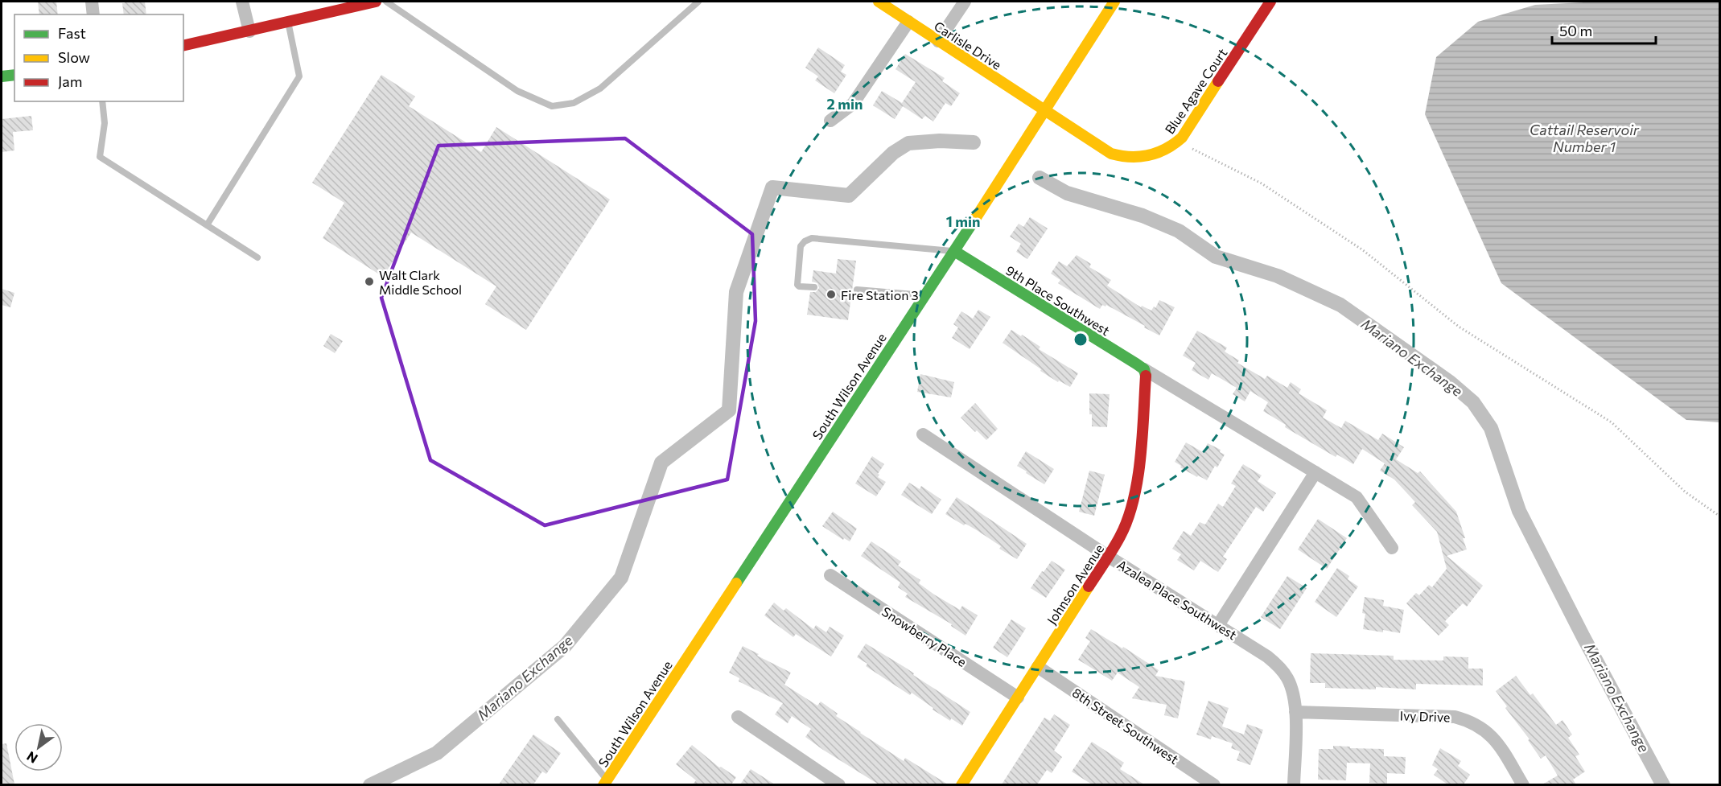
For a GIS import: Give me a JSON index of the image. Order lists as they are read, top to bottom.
{
  "streets": {
    "street": [
      "Carlisle Drive",
      "Blue Agave Court",
      "9th Place Southwest",
      "South Wilson Avenue",
      "Johnson Avenue",
      "Azalea Place Southwest",
      "Snowberry Place",
      "Ivy Drive",
      "8th Street Southwest"
    ]
  },
  "crossings": [
    ["Carlisle Drive", "Blue Agave Court"],
    ["Carlisle Drive", "South Wilson Avenue"],
    ["Blue Agave Court", "South Wilson Avenue"],
    ["9th Place Southwest", "South Wilson Avenue"],
    ["9th Place Southwest", "Johnson Avenue"],
    ["Johnson Avenue", "Azalea Place Southwest"],
    ["Johnson Avenue", "Snowberry Place"],
    ["Johnson Avenue", "8th Street Southwest"],
    ["Azalea Place Southwest", "Ivy Drive"]
  ],
  "water": ["Cattail Reservoir Number 1", "Mariano Exchange"],
  "places": ["Walt Clark Middle School", "Fire Station 3"],
  "legend": ["Fast", "Slow", "Jam"],
  "scale_bar": "50 m",
  "north": "bottom left",
  "rings": ["2 min", "1 min"]
}
